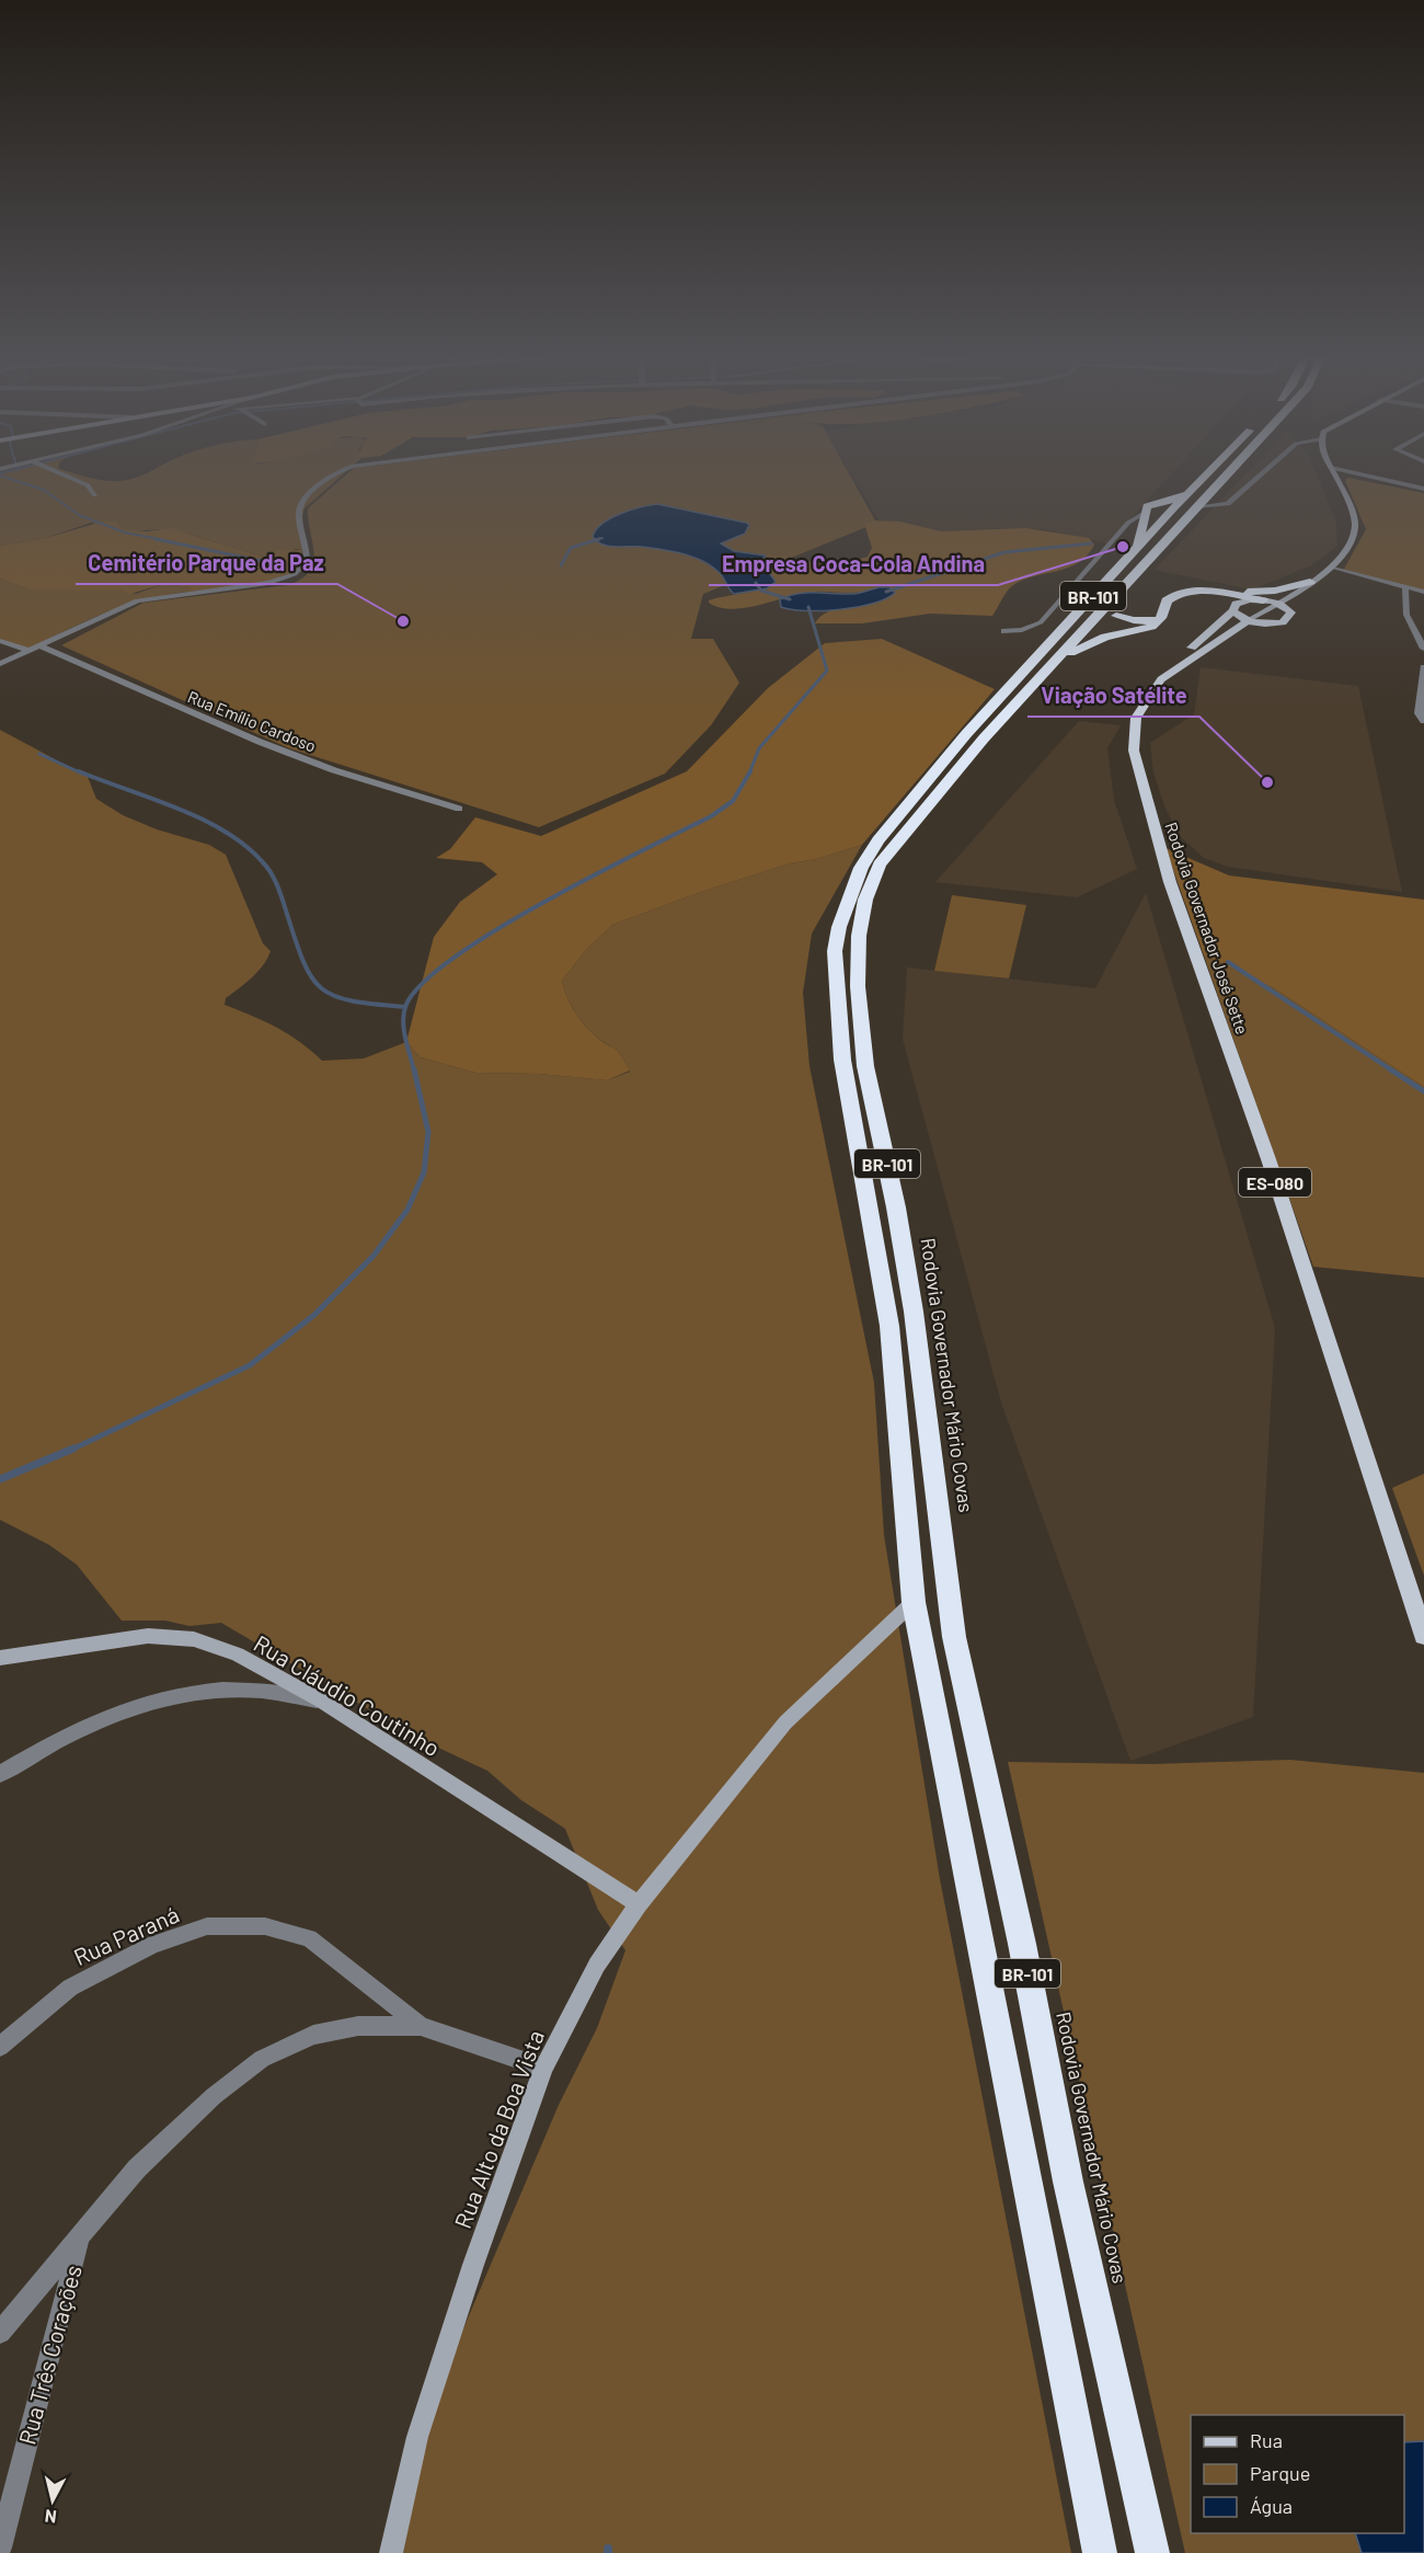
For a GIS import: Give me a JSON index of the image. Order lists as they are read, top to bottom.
{
  "streets": {
    "highway": ["BR-101", "Rodovia Governador Mário Covas"],
    "main road": ["Rodovia Governador José Sette", "ES-080"],
    "street": [
      "Rua Emílio Cardoso",
      "Rua Cláudio Coutinho",
      "Rua Paraná",
      "Rua Alto da Boa Vista",
      "Rua Três Corações"
    ]
  },
  "crossings": [
    ["BR-101", "Rua Alto da Boa Vista"],
    ["Rua Cláudio Coutinho", "Rua Alto da Boa Vista"]
  ],
  "places": ["Empresa Coca-Cola Andina", "Cemitério Parque da Paz", "Viação Satélite"],
  "legend": ["Rua", "Parque", "Água"],
  "north": "bottom"
}
